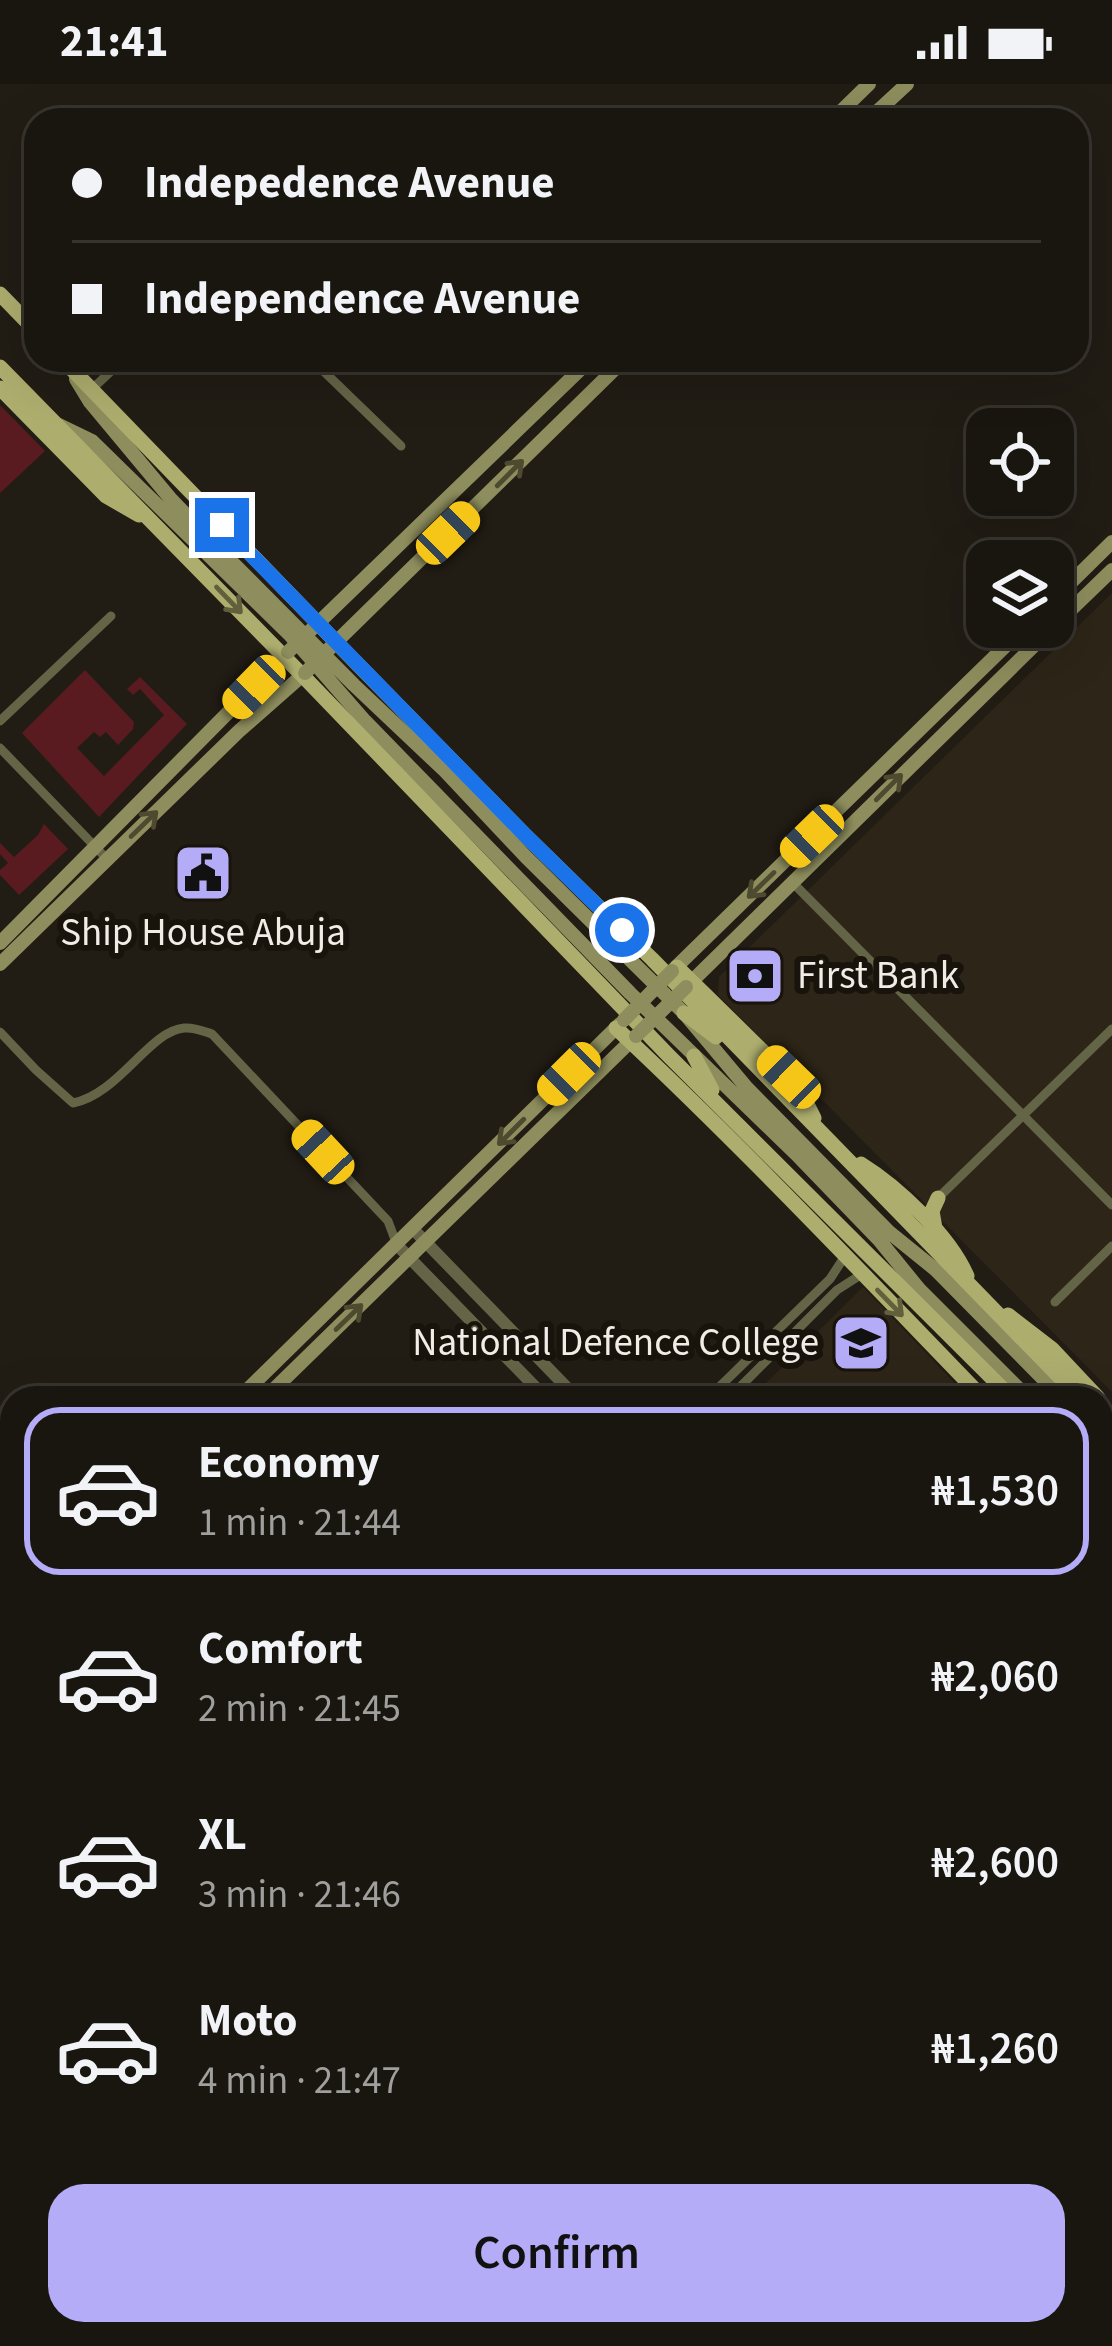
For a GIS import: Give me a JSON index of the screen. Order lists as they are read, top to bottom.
{
  "places": {
    "public building": ["Ship House Abuja"],
    "bank": ["First Bank"],
    "school or university": ["National Defence College"]
  },
  "page": {
    "status": "21:41",
    "banner": ["Indepedence Avenue", "Independence Avenue"],
    "list": [
      {
        "name": "Economy",
        "note": "1 min · 21:44",
        "value": "₦1,530"
      },
      {
        "name": "Comfort",
        "note": "2 min · 21:45",
        "value": "₦2,060"
      },
      {
        "name": "XL",
        "note": "3 min · 21:46",
        "value": "₦2,600"
      },
      {
        "name": "Moto",
        "note": "4 min · 21:47",
        "value": "₦1,260"
      }
    ],
    "buttons": "Confirm"
  }
}
